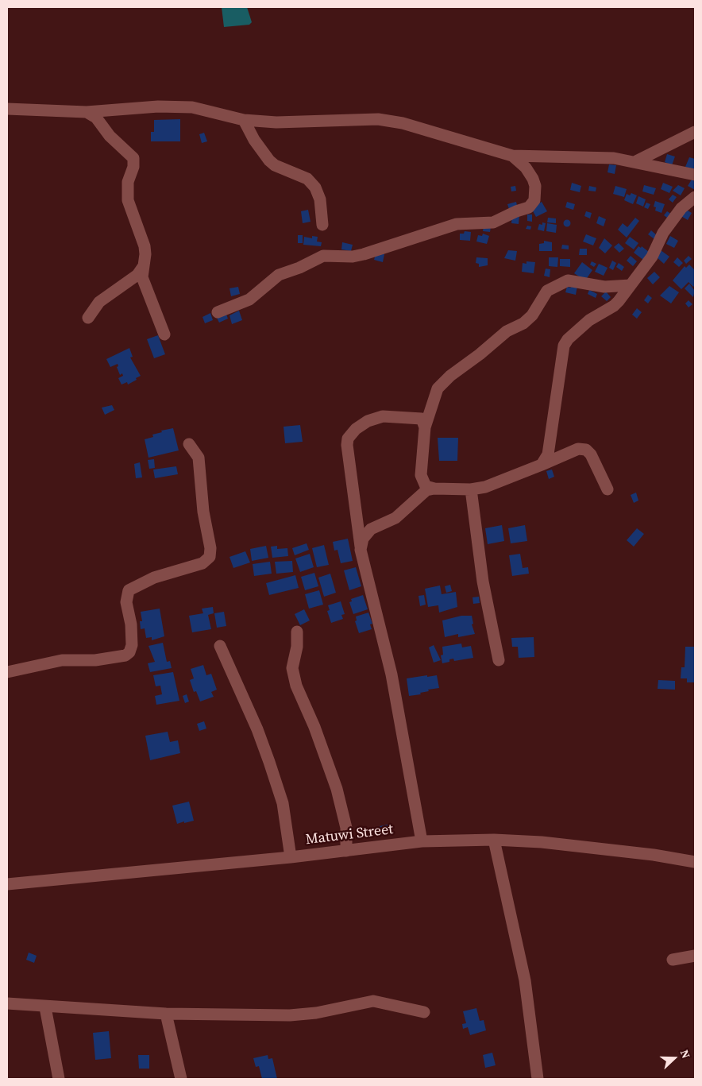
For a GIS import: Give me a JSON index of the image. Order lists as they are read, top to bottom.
{
  "streets": {
    "street": ["Matuwi Street"]
  },
  "north": "right"
}
